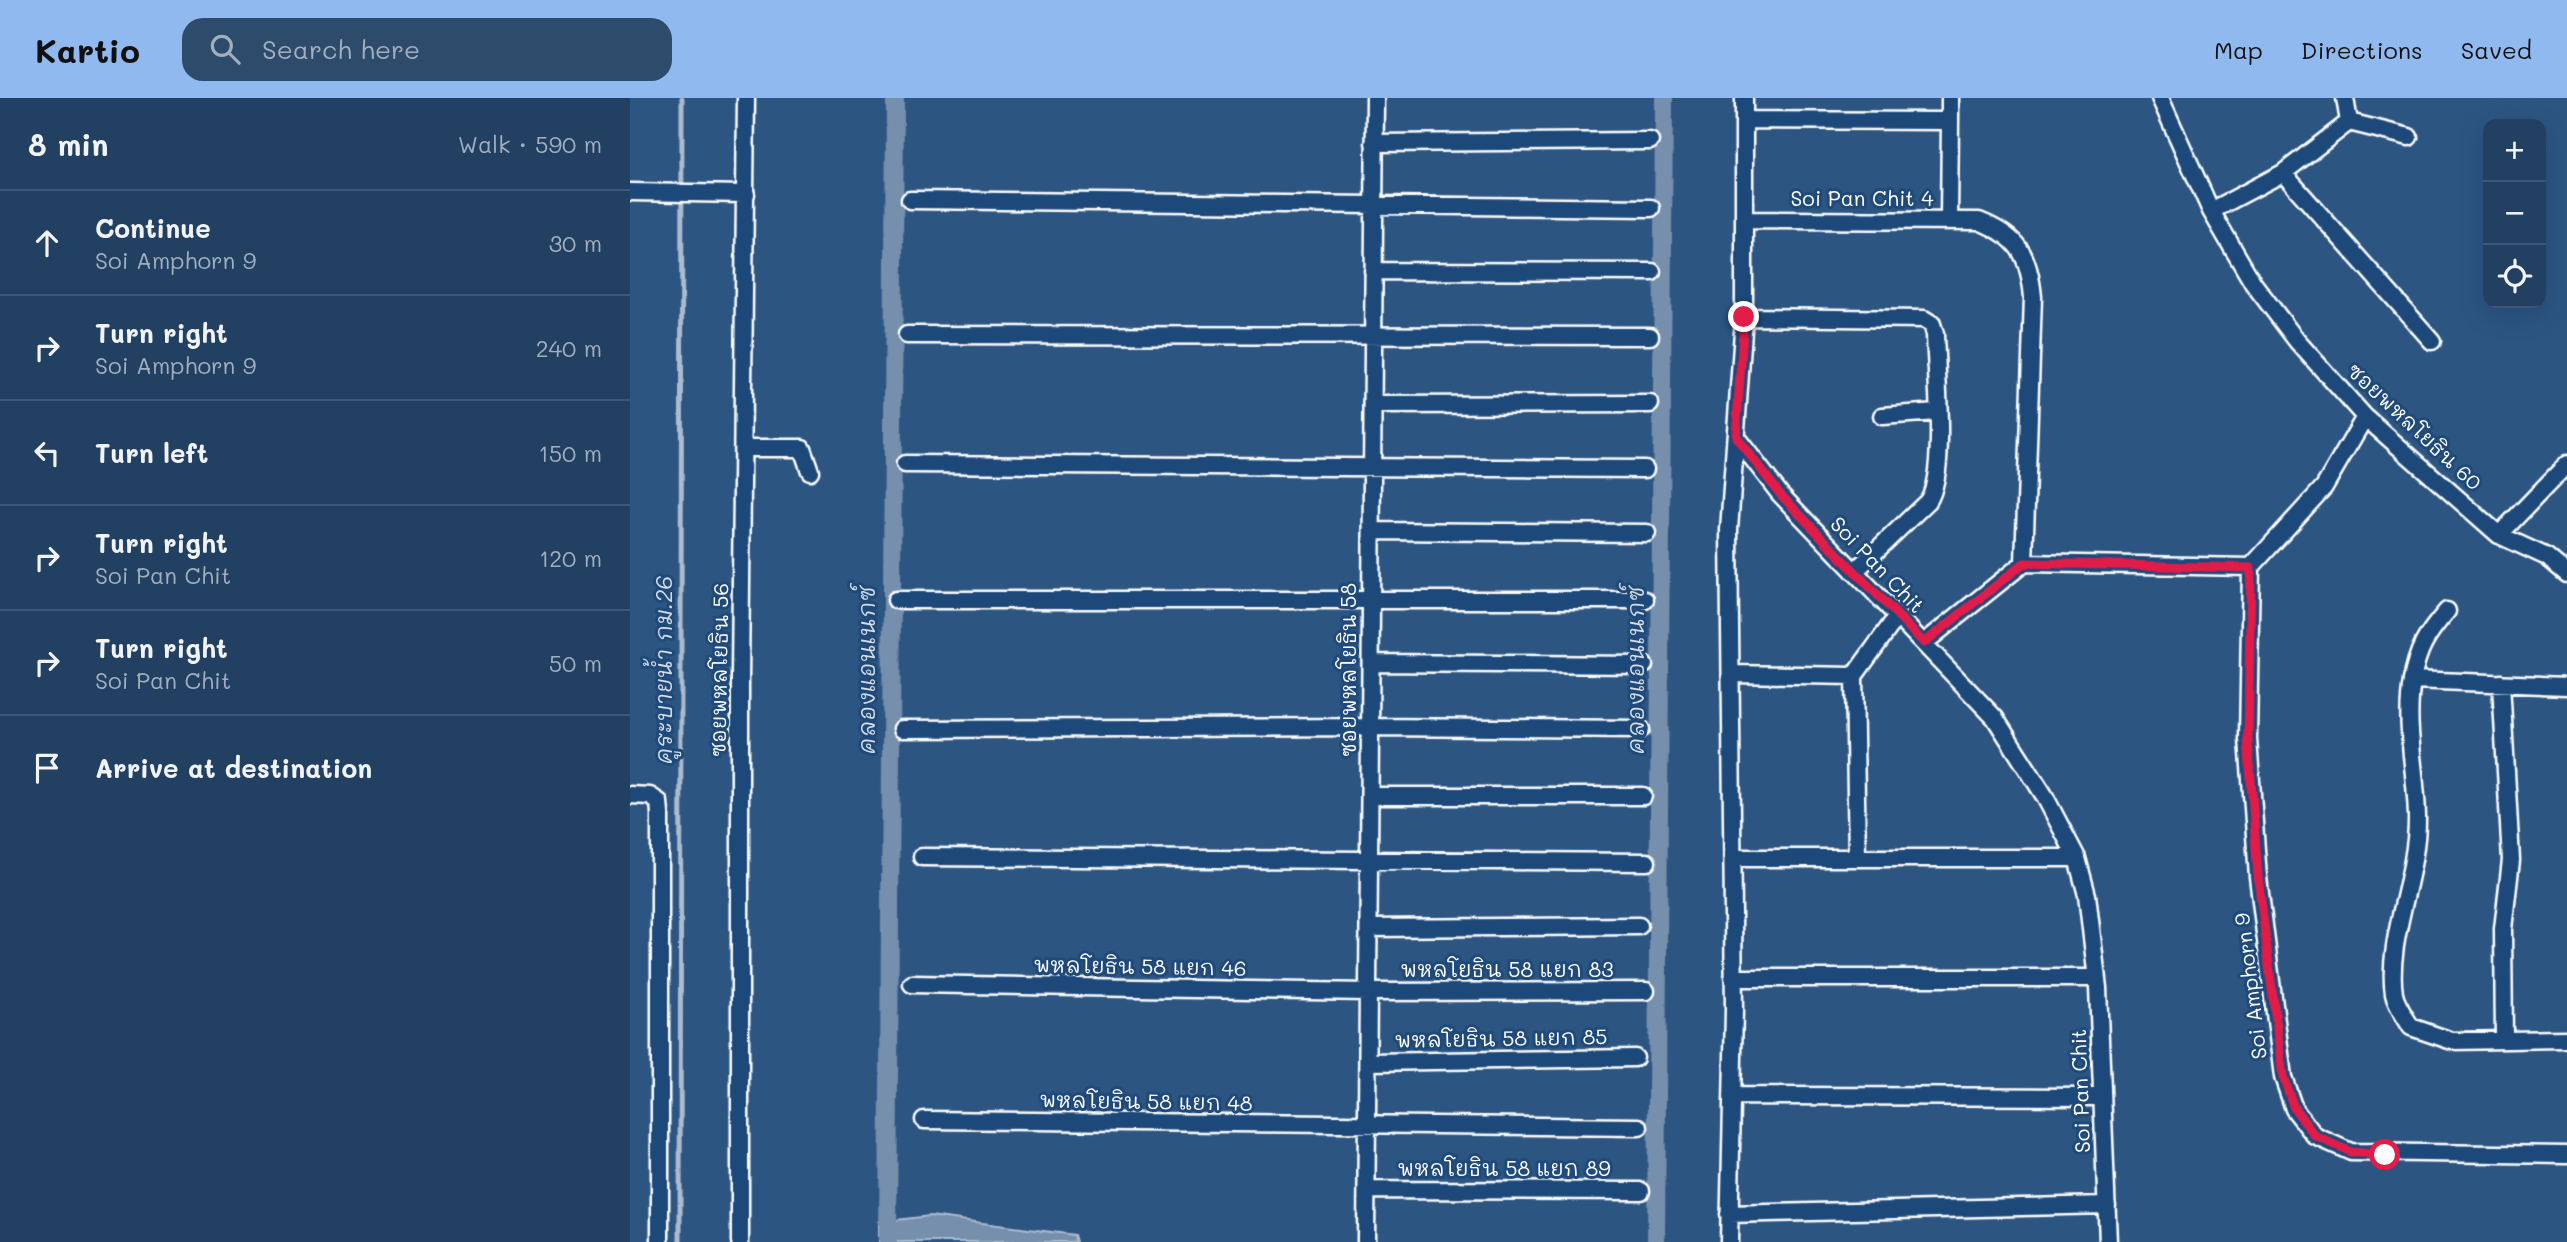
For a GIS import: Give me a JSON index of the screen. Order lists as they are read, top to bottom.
{
  "streets": {
    "street": [
      "Soi Pan Chit 4",
      "ซอยพหลโยธิน 60",
      "Soi Pan Chit",
      "ซอยพหลโยธิน 56",
      "ซอยพหลโยธิน 58",
      "พหลโยธิน 58 แยก 46",
      "พหลโยธิน 58 แยก 83",
      "Soi Amphorn 9",
      "พหลโยธิน 58 แยก 85",
      "พหลโยธิน 58 แยก 48",
      "พหลโยธิน 58 แยก 89"
    ]
  },
  "crossings": [
    ["ซอยพหลโยธิน 58", "พหลโยธิน 58 แยก 46"],
    ["ซอยพหลโยธิน 58", "พหลโยธิน 58 แยก 83"],
    ["ซอยพหลโยธิน 58", "พหลโยธิน 58 แยก 85"],
    ["ซอยพหลโยธิน 58", "พหลโยธิน 58 แยก 48"],
    ["ซอยพหลโยธิน 58", "พหลโยธิน 58 แยก 89"],
    ["พหลโยธิน 58 แยก 46", "พหลโยธิน 58 แยก 83"]
  ],
  "water": ["คูระบายน้ำ กม.26", "คลองแอนเนกซ์"],
  "page": {
    "header": "Kartio",
    "search": "Search here",
    "nav": ["Map", "Directions", "Saved"],
    "heading": ["8 min", "Walk · 590 m"],
    "map_buttons": ["+", "−"],
    "list": [
      ["Continue", "Soi Amphorn 9", "30 m"],
      ["Turn right", "Soi Amphorn 9", "240 m"],
      ["Turn left", "150 m"],
      ["Turn right", "Soi Pan Chit", "120 m"],
      ["Turn right", "Soi Pan Chit", "50 m"],
      "Arrive at destination"
    ]
  }
}
